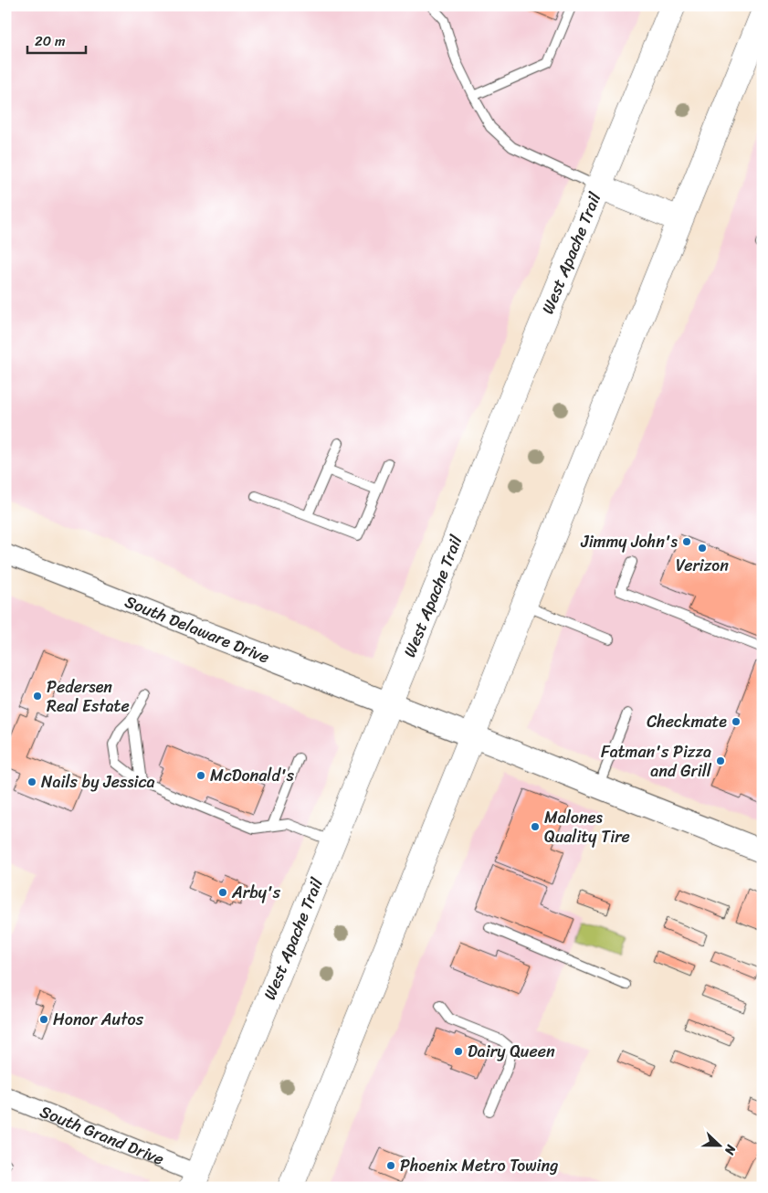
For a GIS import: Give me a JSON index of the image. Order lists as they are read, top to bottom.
{
  "streets": {
    "main road": ["West Apache Trail"],
    "street": ["South Delaware Drive", "South Grand Drive"]
  },
  "crossings": [
    ["West Apache Trail", "South Delaware Drive"],
    ["West Apache Trail", "South Grand Drive"]
  ],
  "places": [
    "Jimmy John's",
    "Verizon",
    "Pedersen Real Estate",
    "Checkmate",
    "Fatman's Pizza and Grill",
    "McDonald's",
    "Nails by Jessica",
    "Malones Quality Tire",
    "Arby's",
    "Honor Autos",
    "Dairy Queen",
    "Phoenix Metro Towing"
  ],
  "scale_bar": "20 m",
  "north": "right"
}
